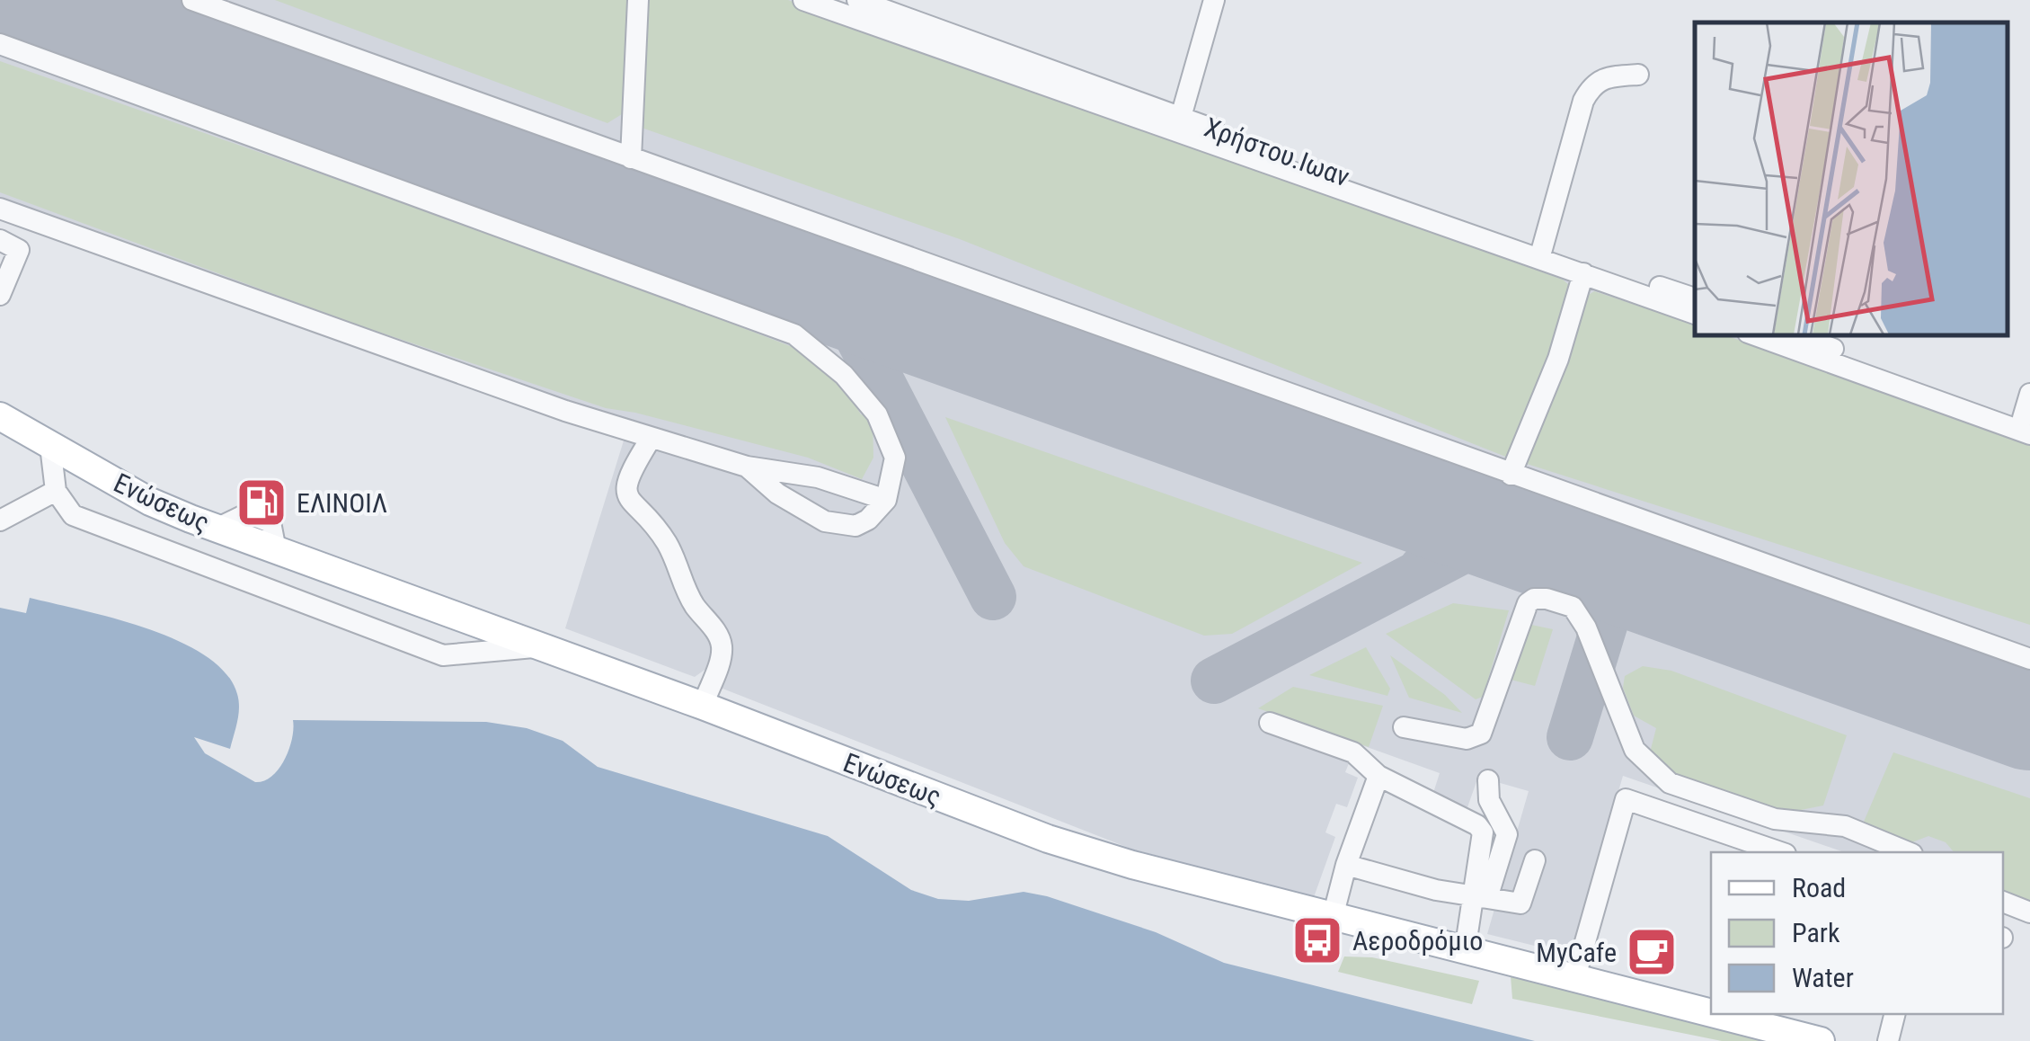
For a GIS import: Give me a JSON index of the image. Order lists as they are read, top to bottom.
{
  "streets": {
    "main road": ["Ενώσεως"],
    "street": ["Χρήστου.Ιωαν"]
  },
  "places": {
    "fuel station": ["ΕΛΙΝΟΙΛ"],
    "bus stop": ["Αεροδρόμιο"],
    "cafe": ["MyCafe"]
  },
  "legend": ["Road", "Park", "Water"]
}
